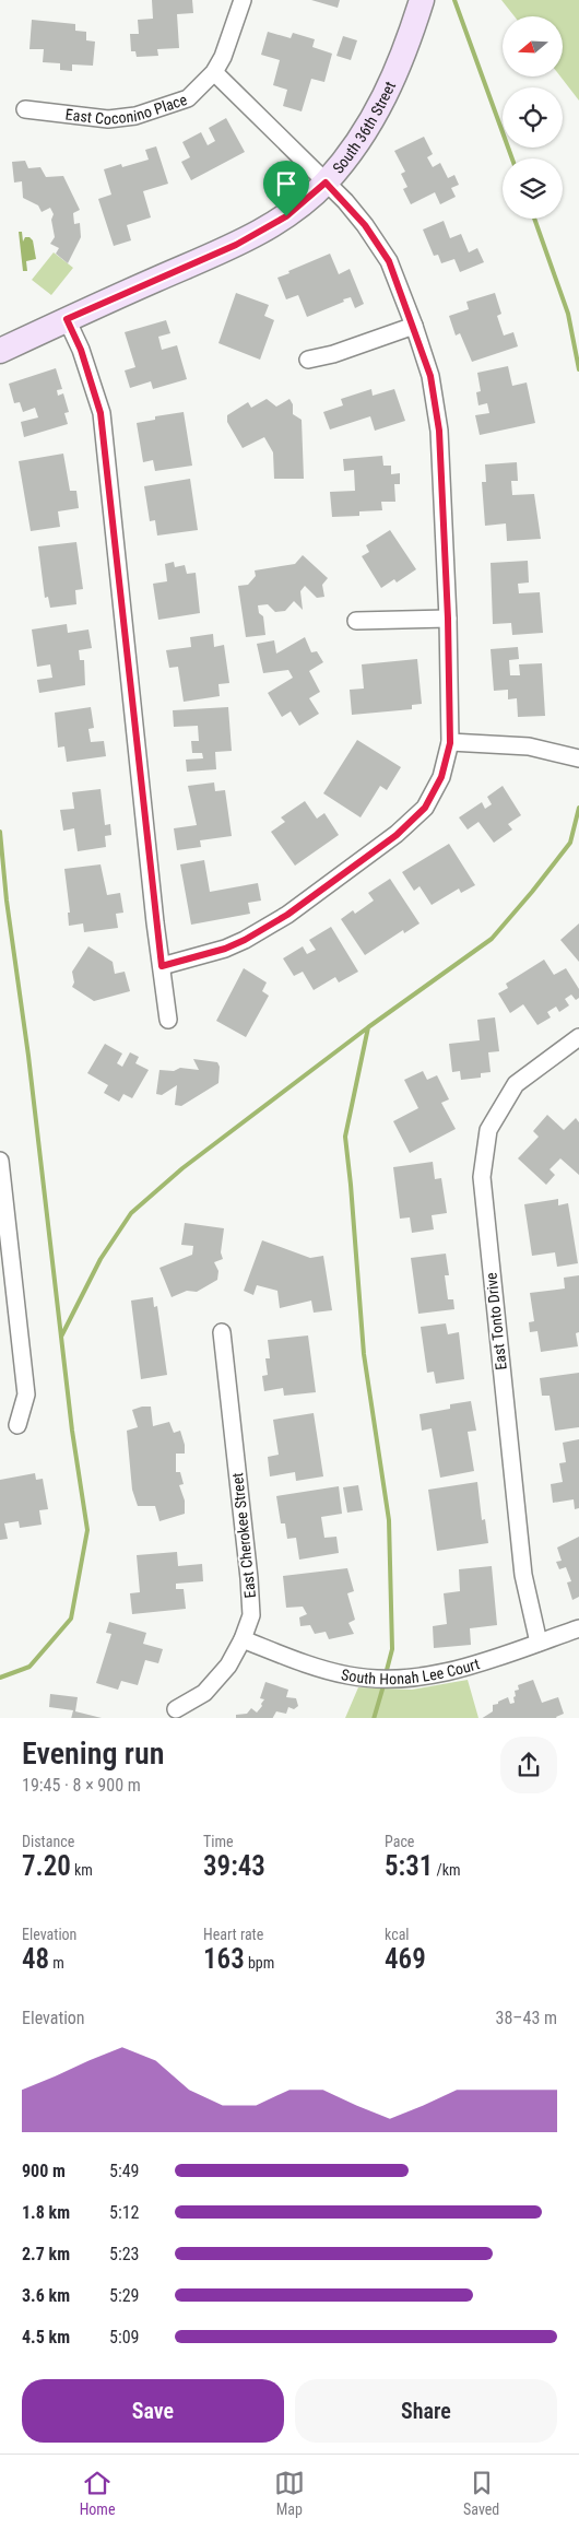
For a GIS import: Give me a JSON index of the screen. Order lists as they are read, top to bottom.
{
  "streets": {
    "street": [
      "East Coconino Place",
      "South 36th Street",
      "East Tonto Drive",
      "East Cherokee Street",
      "South Honah Lee Court"
    ]
  },
  "crossings": [
    ["East Tonto Drive", "South Honah Lee Court"],
    ["East Cherokee Street", "South Honah Lee Court"]
  ],
  "north": "left",
  "page": {
    "heading": ["Evening run", "19:45 · 8 × 900 m"],
    "stats": [
      ["Distance", "7.20 km"],
      ["Time", "39:43"],
      ["Pace", "5:31 /km"],
      ["Elevation", "48 m"],
      ["Heart rate", "163 bpm"],
      ["kcal", "469"]
    ],
    "chart": ["Elevation", "38–43 m"],
    "list": [
      {
        "name": "900 m",
        "note": "5:49"
      },
      {
        "name": "1.8 km",
        "note": "5:12"
      },
      {
        "name": "2.7 km",
        "note": "5:23"
      },
      {
        "name": "3.6 km",
        "note": "5:29"
      },
      {
        "name": "4.5 km",
        "note": "5:09"
      }
    ],
    "buttons": ["Save", "Share"],
    "tabs": ["Home", "Map", "Saved"]
  }
}
